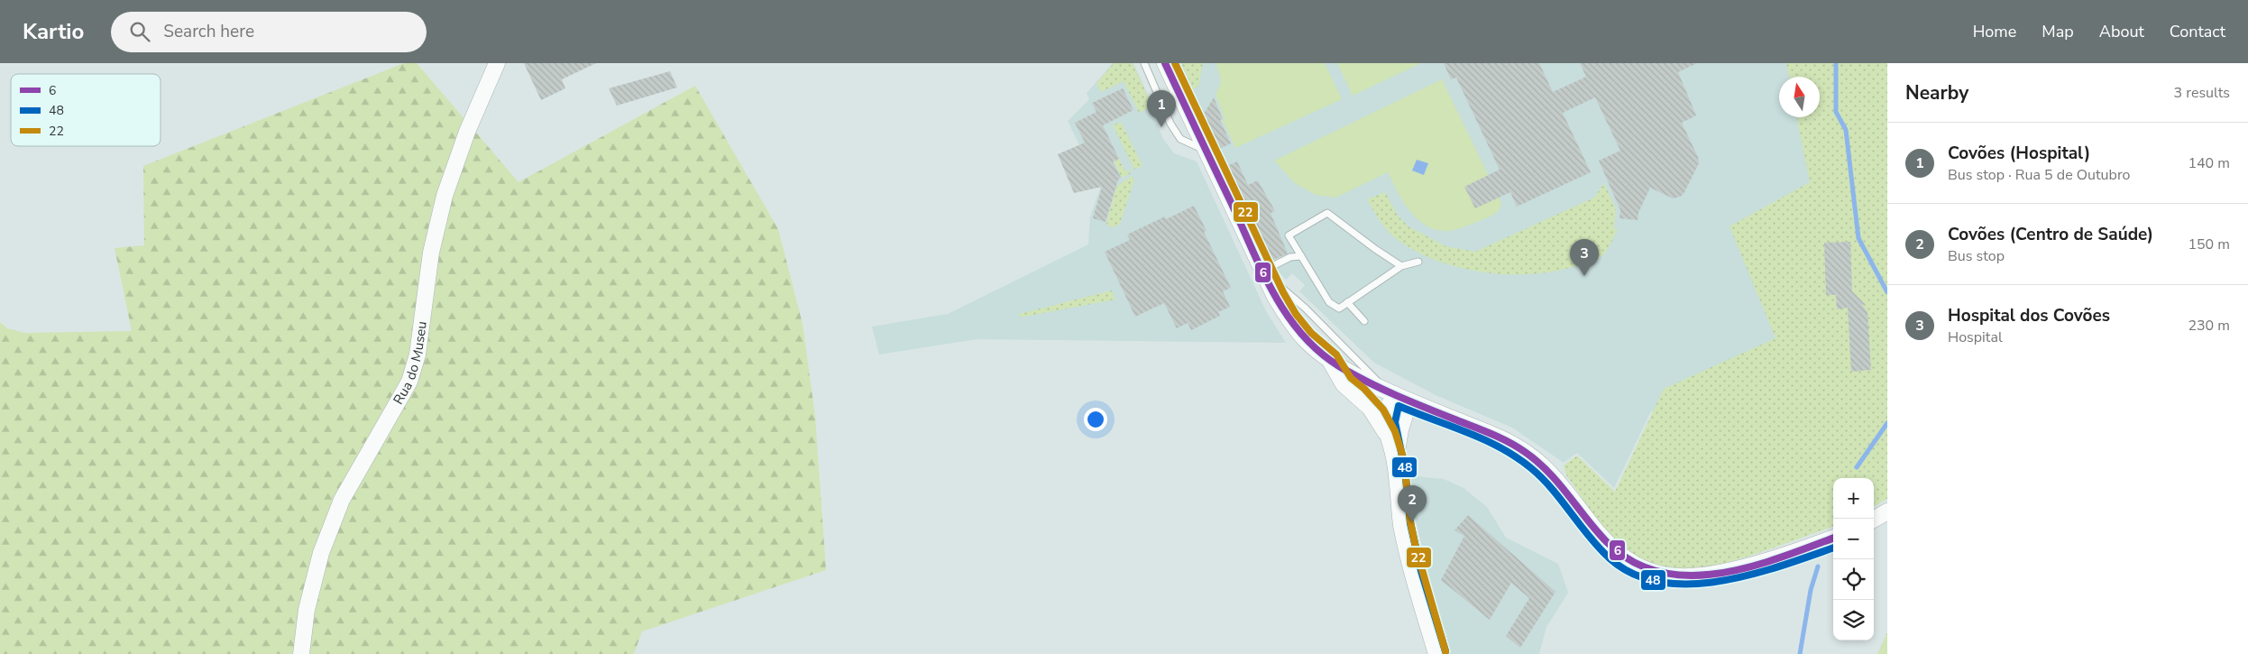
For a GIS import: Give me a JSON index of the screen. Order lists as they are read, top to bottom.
{
  "streets": {
    "street": ["Rua do Museu"]
  },
  "lines": ["transit line 6", "transit line 22", "transit line 48"],
  "legend": ["6", "48", "22"],
  "north": "top",
  "page": {
    "header": "Kartio",
    "search": "Search here",
    "nav": [
      "Home",
      "Map",
      "About",
      "Contact"
    ],
    "heading": ["Nearby", "3 results"],
    "pins": ["1", "3", "2"],
    "list": [
      {
        "mark": "1",
        "name": "Covões (Hospital)",
        "note": "Bus stop · Rua 5 de Outubro",
        "value": "140 m"
      },
      {
        "mark": "2",
        "name": "Covões (Centro de Saúde)",
        "note": "Bus stop",
        "value": "150 m"
      },
      {
        "mark": "3",
        "name": "Hospital dos Covões",
        "note": "Hospital",
        "value": "230 m"
      }
    ],
    "map_buttons": ["+", "−"]
  }
}
